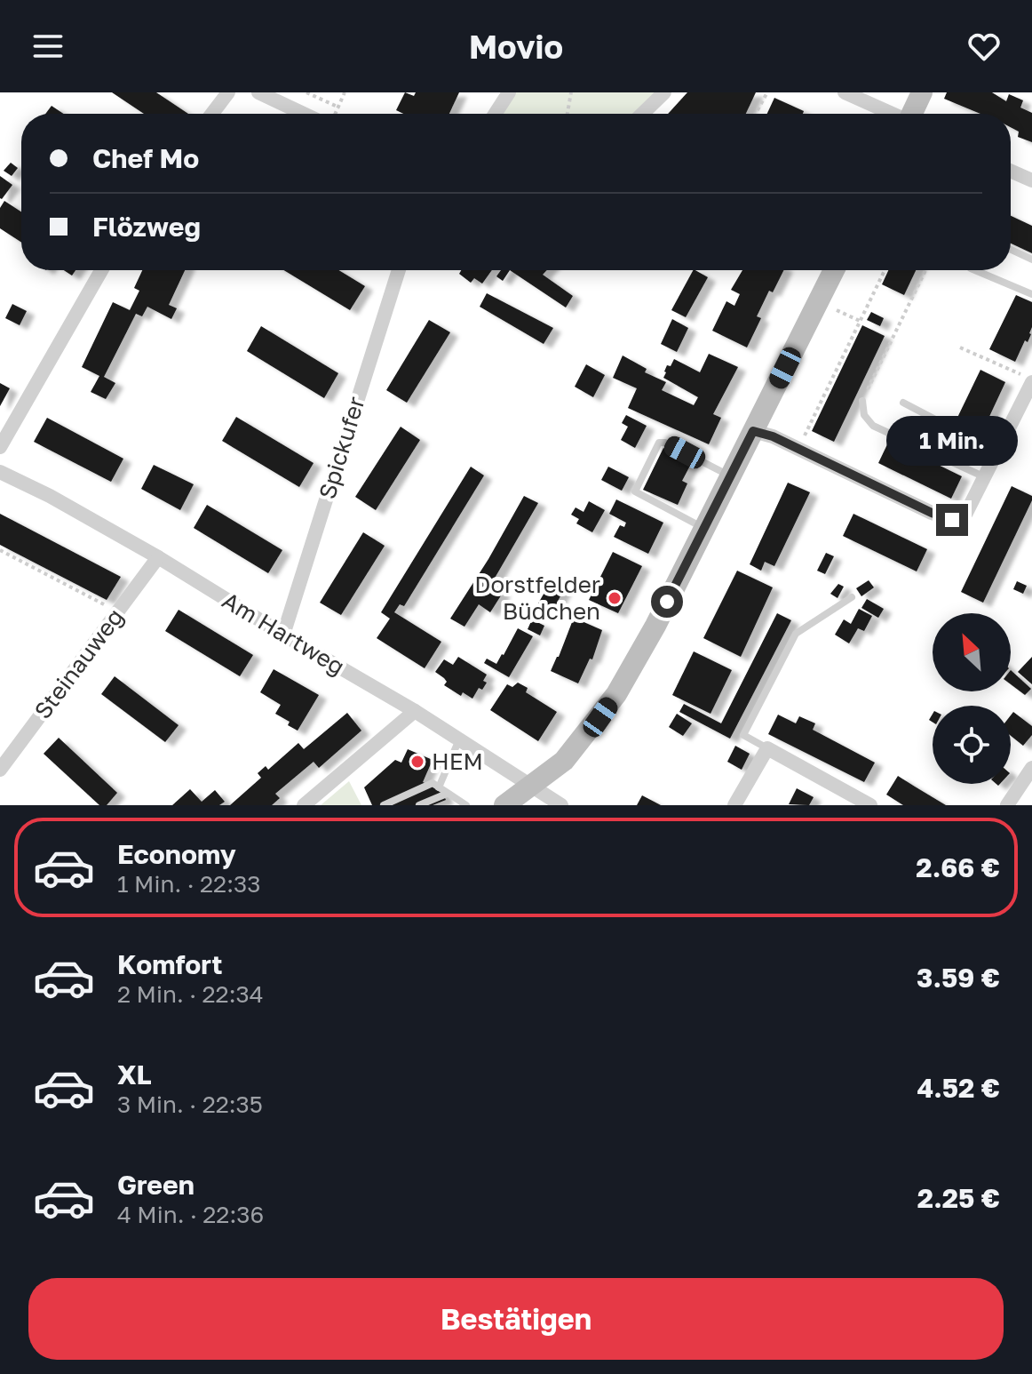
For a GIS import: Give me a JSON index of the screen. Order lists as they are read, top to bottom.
{
  "streets": {
    "street": ["Spickufer", "Am Hartweg", "Steinauweg"]
  },
  "crossings": [
    ["Spickufer", "Am Hartweg"],
    ["Am Hartweg", "Steinauweg"]
  ],
  "places": ["Dorstfelder Büdchen", "HEM"],
  "north": "top left",
  "page": {
    "header": "Movio",
    "banner": ["Chef Mo", "Flözweg"],
    "bubble": "1 Min.",
    "list": [
      {
        "name": "Economy",
        "note": "1 Min. · 22:33",
        "value": "2.66 €"
      },
      {
        "name": "Komfort",
        "note": "2 Min. · 22:34",
        "value": "3.59 €"
      },
      {
        "name": "XL",
        "note": "3 Min. · 22:35",
        "value": "4.52 €"
      },
      {
        "name": "Green",
        "note": "4 Min. · 22:36",
        "value": "2.25 €"
      }
    ],
    "buttons": "Bestätigen"
  }
}
